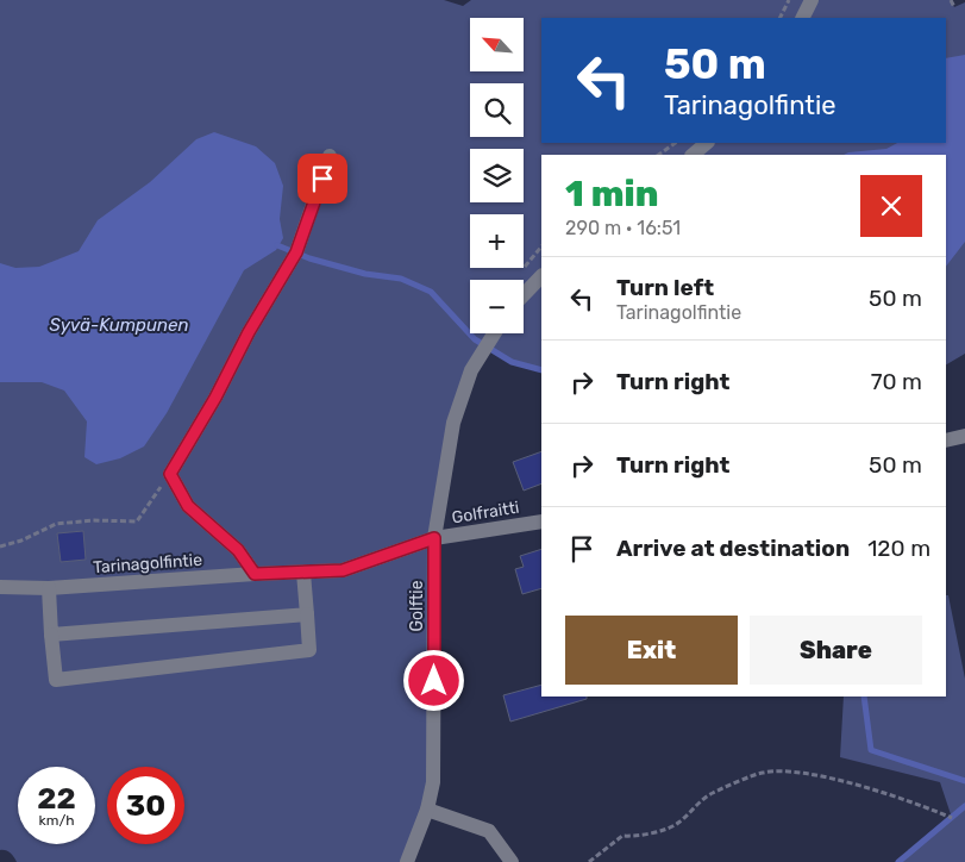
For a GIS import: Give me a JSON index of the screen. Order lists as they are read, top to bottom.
{
  "streets": {
    "street": ["Golfraitti", "Tarinagolfintie", "Golftie"]
  },
  "crossings": [
    ["Golfraitti", "Tarinagolfintie"],
    ["Golfraitti", "Golftie"],
    ["Tarinagolfintie", "Golftie"]
  ],
  "water": ["Syvä-Kumpunen"],
  "north": "top left",
  "page": {
    "map_buttons": ["+", "−"],
    "turn": ["50 m", "Tarinagolfintie"],
    "heading": ["1 min", "290 m · 16:51"],
    "list": [
      {
        "name": "Turn left",
        "note": "Tarinagolfintie",
        "value": "50 m"
      },
      {
        "name": "Turn right",
        "value": "70 m"
      },
      {
        "name": "Turn right",
        "value": "50 m"
      },
      {
        "name": "Arrive at destination",
        "value": "120 m"
      }
    ],
    "buttons": ["Exit", "Share"],
    "speed": "22 km/h",
    "limit": "30"
  }
}
